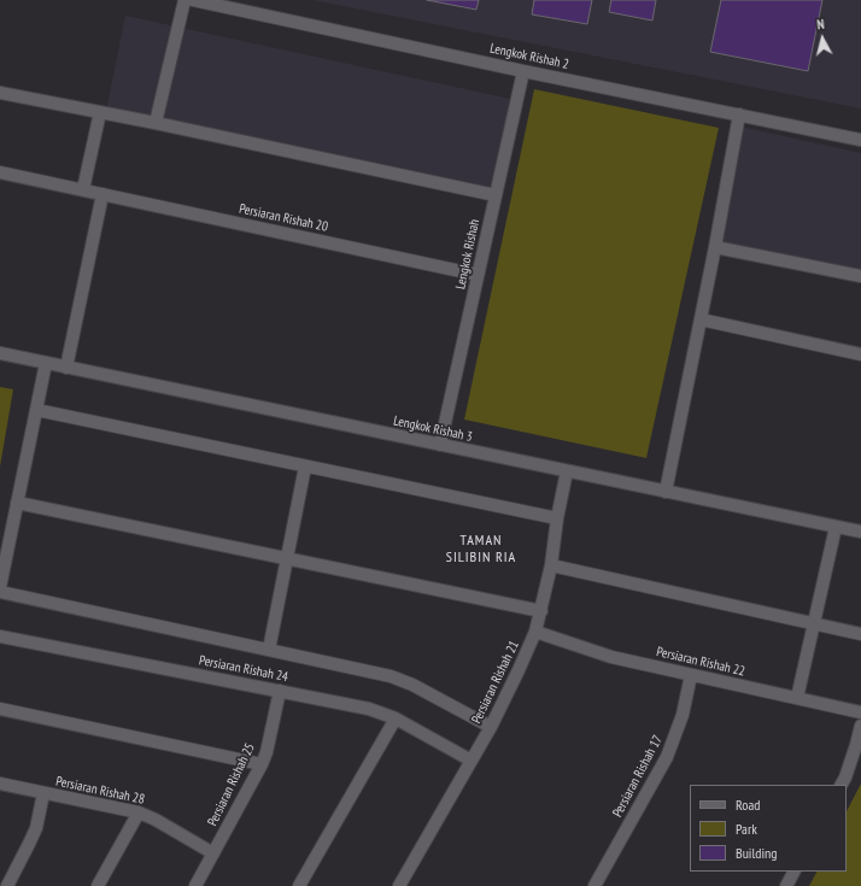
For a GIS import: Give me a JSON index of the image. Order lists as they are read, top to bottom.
{
  "streets": {
    "street": [
      "Lengkok Rishah 2",
      "Persiaran Rishah 20",
      "Lengkok Rishah",
      "Lengkok Rishah 3",
      "Persiaran Rishah 22",
      "Persiaran Rishah 24",
      "Persiaran Rishah 21",
      "Persiaran Rishah 17",
      "Persiaran Rishah 25",
      "Persiaran Rishah 28"
    ]
  },
  "crossings": [
    ["Lengkok Rishah 2", "Lengkok Rishah"],
    ["Persiaran Rishah 20", "Lengkok Rishah"],
    ["Lengkok Rishah", "Lengkok Rishah 3"],
    ["Lengkok Rishah 3", "Persiaran Rishah 21"],
    ["Persiaran Rishah 22", "Persiaran Rishah 21"],
    ["Persiaran Rishah 22", "Persiaran Rishah 17"],
    ["Persiaran Rishah 24", "Persiaran Rishah 21"],
    ["Persiaran Rishah 24", "Persiaran Rishah 25"],
    ["Persiaran Rishah 25", "Persiaran Rishah 28"]
  ],
  "districts": ["TAMAN SILIBIN RIA"],
  "legend": ["Road", "Park", "Building"],
  "north": "top"
}
